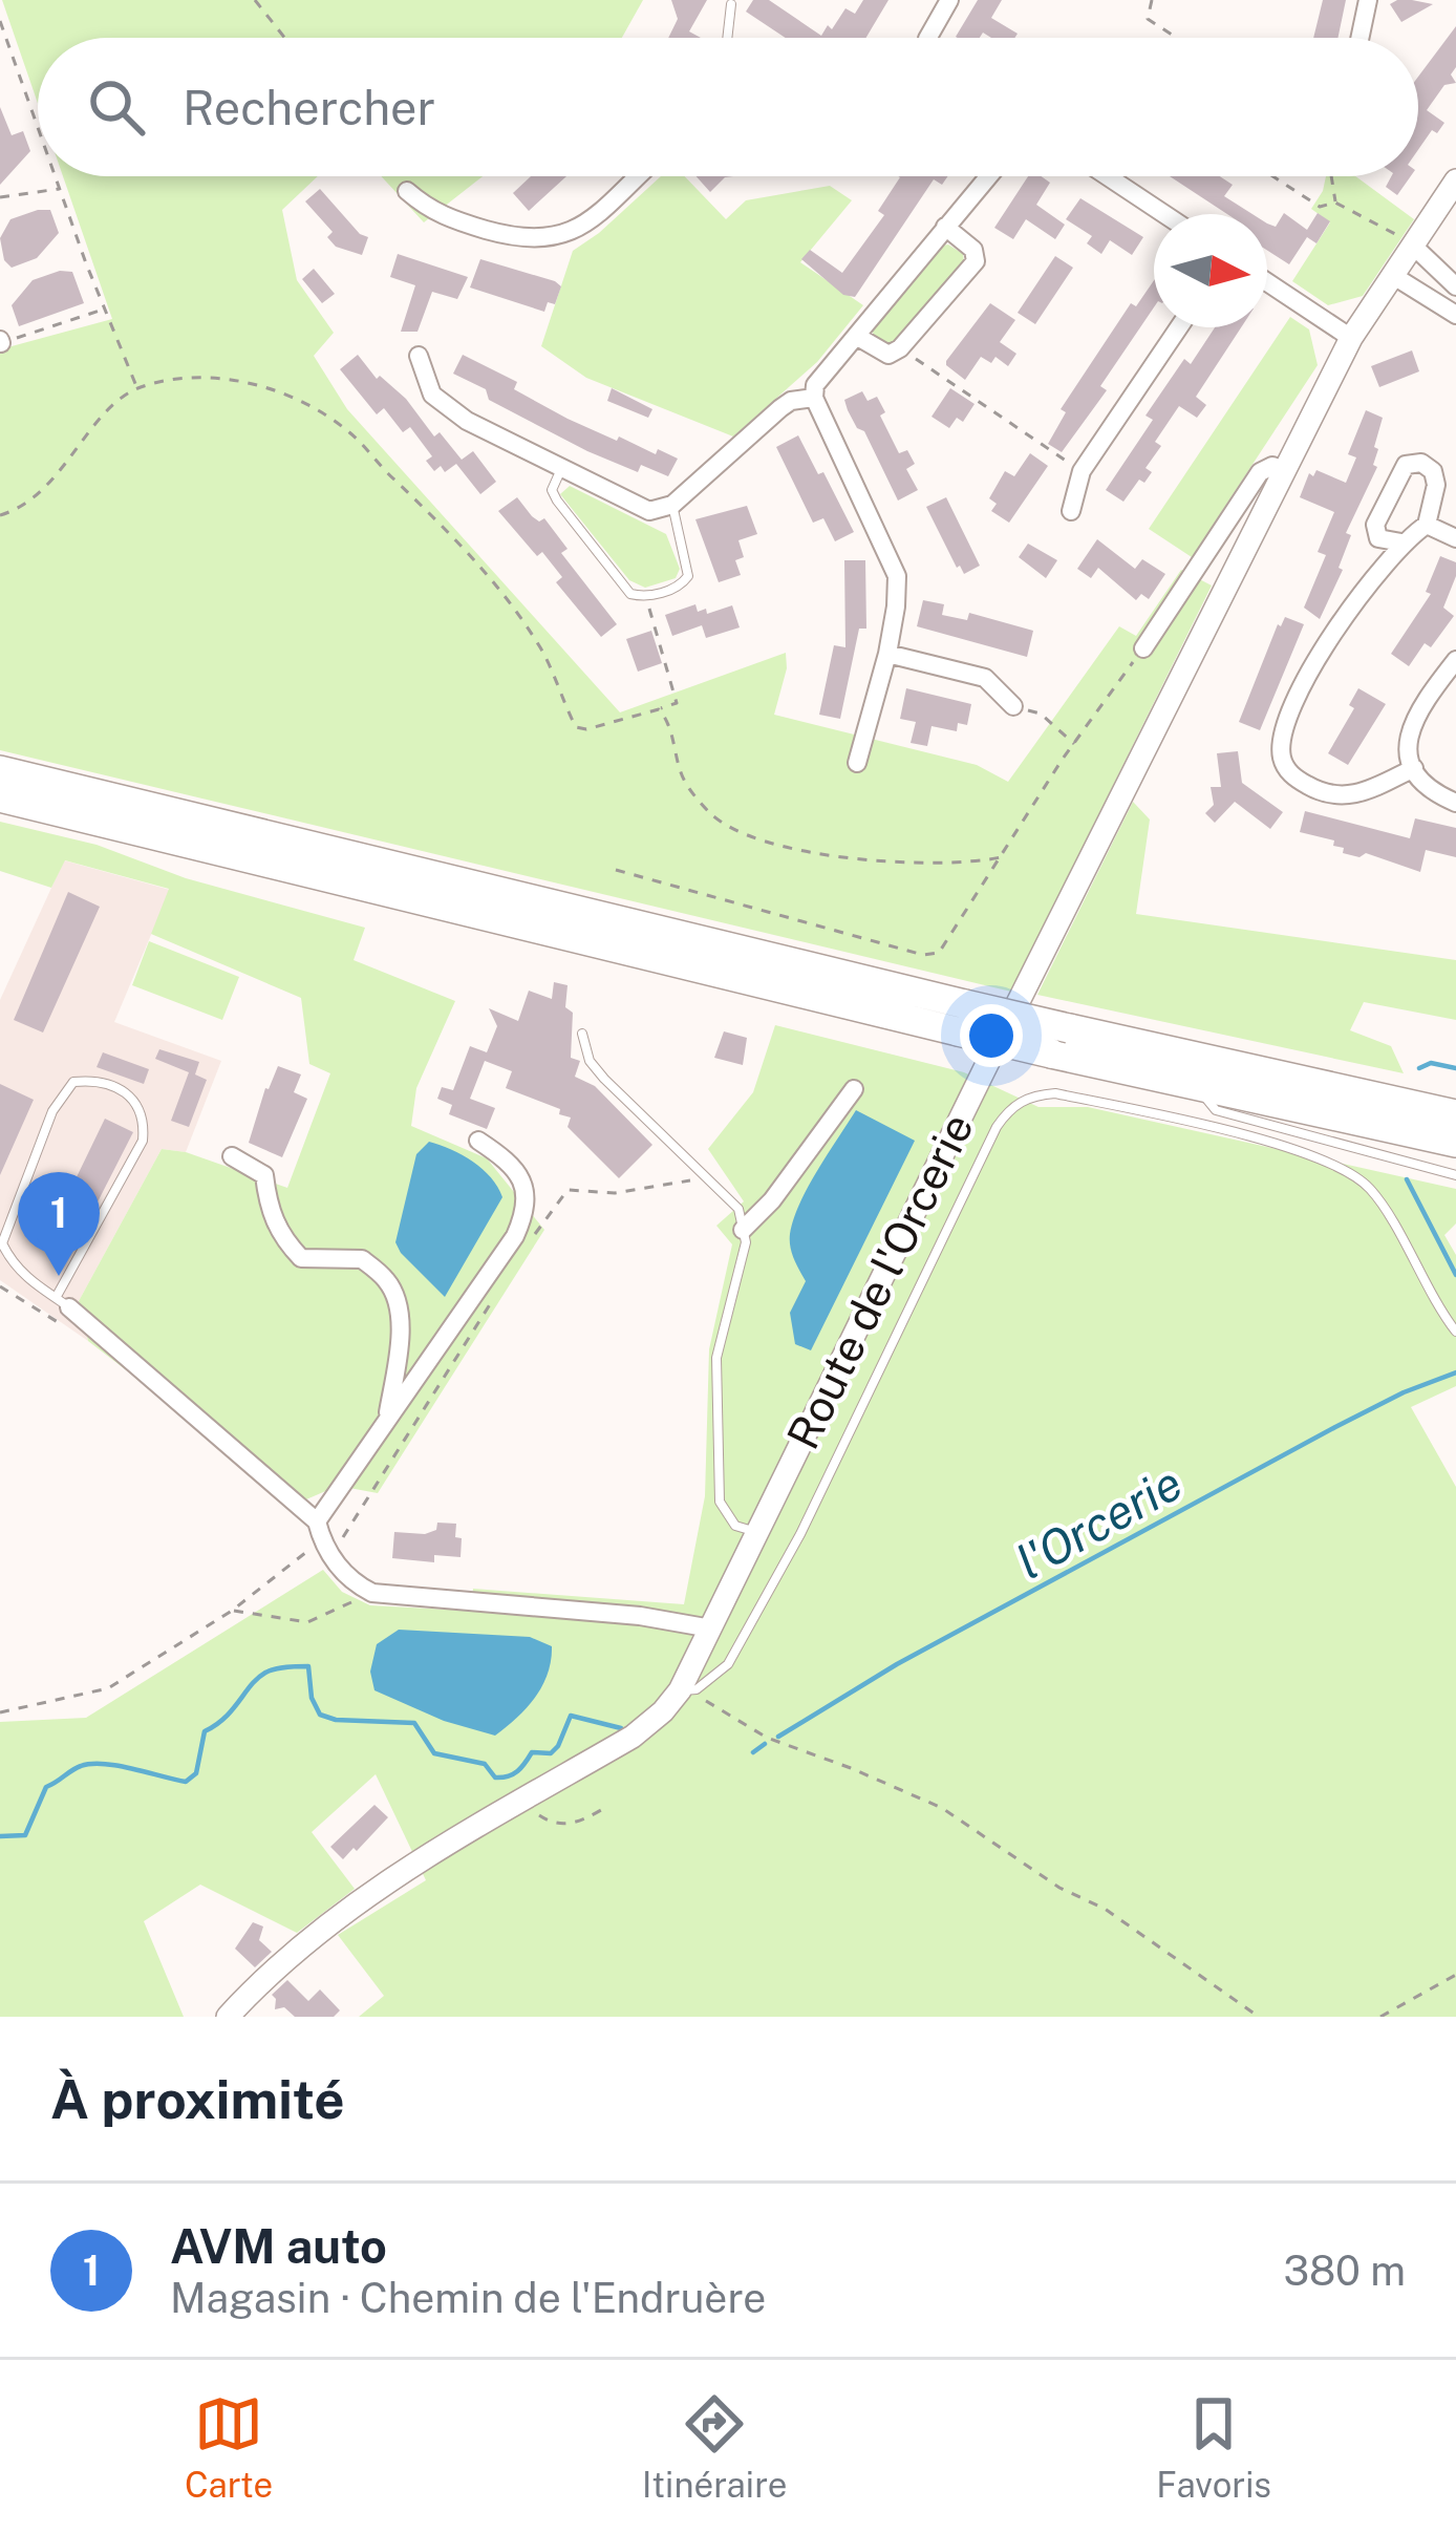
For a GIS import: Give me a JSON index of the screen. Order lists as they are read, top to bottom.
{
  "streets": {
    "street": ["Route de l'Orcerie"]
  },
  "water": ["l'Orcerie"],
  "north": "right",
  "page": {
    "search": "Rechercher",
    "pins": "1",
    "heading": "À proximité",
    "list": [
      {
        "mark": "1",
        "name": "AVM auto",
        "note": "Magasin · Chemin de l'Endruère",
        "value": "380 m"
      }
    ],
    "nav": ["Carte", "Itinéraire", "Favoris"]
  }
}
